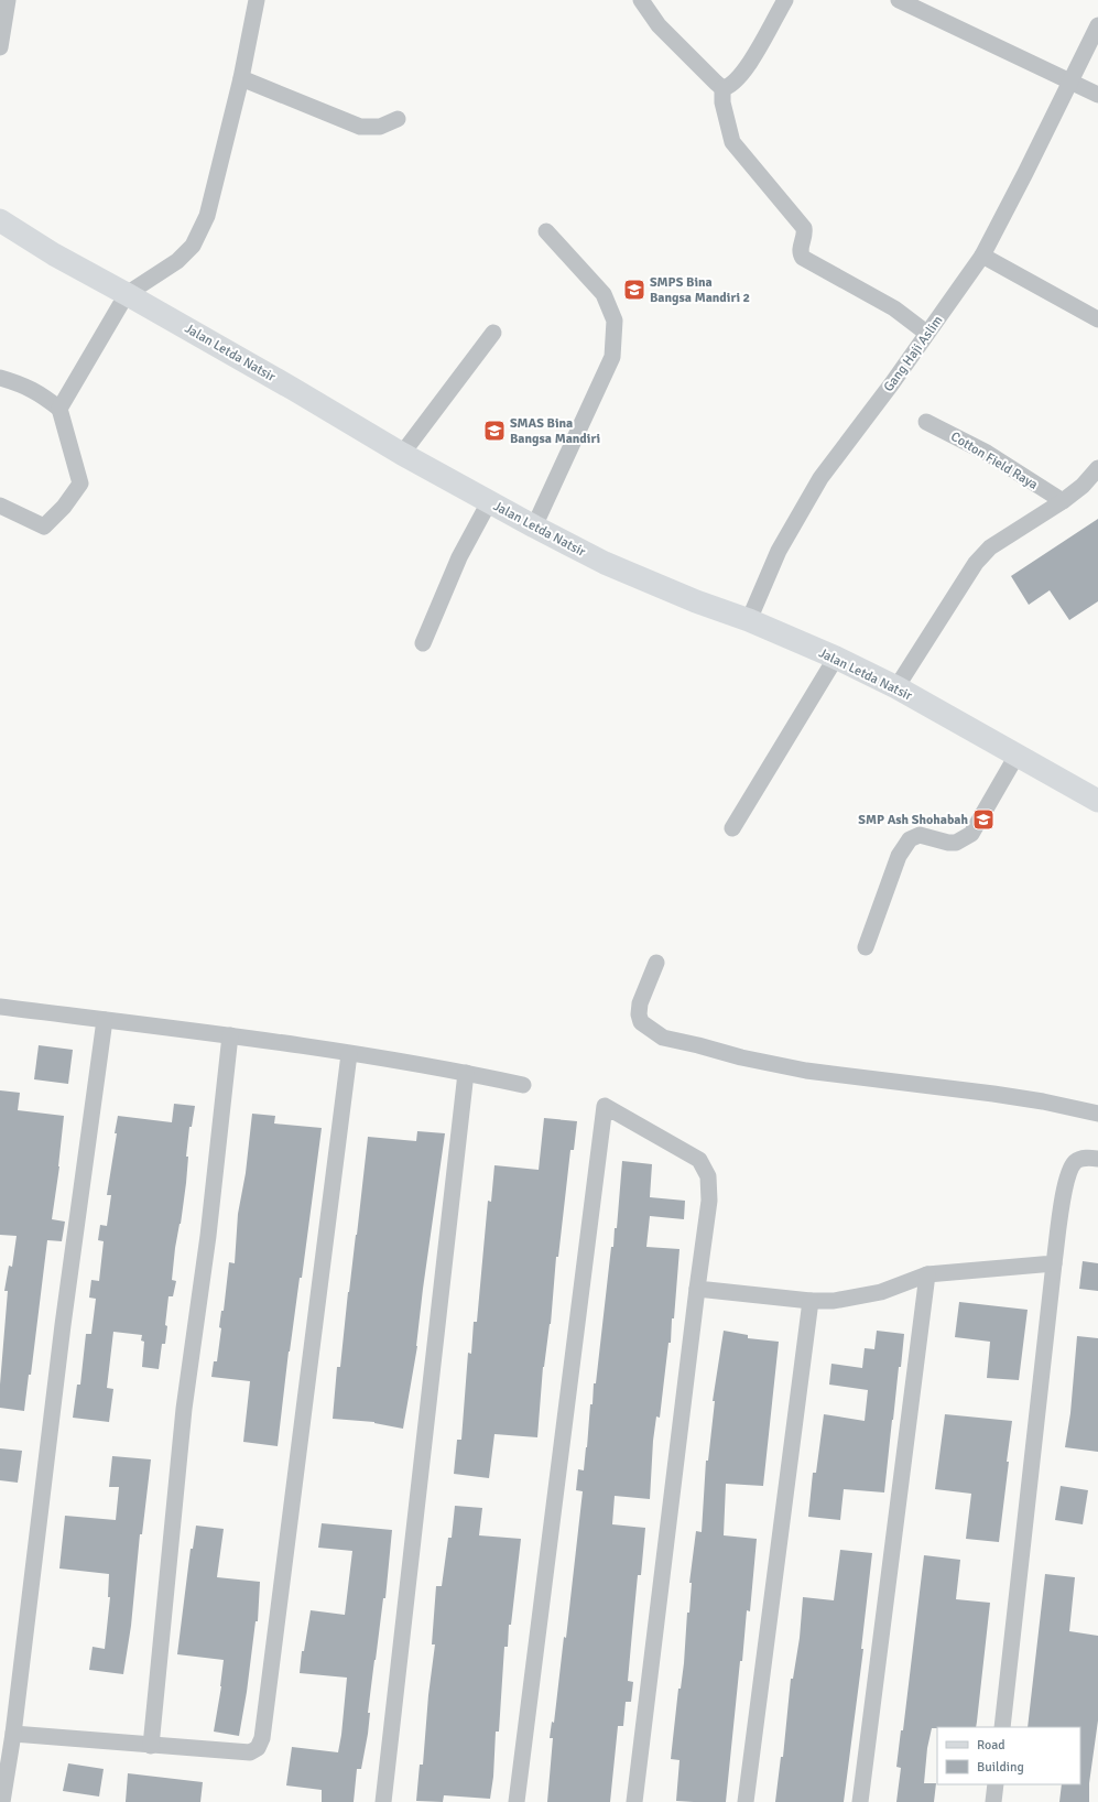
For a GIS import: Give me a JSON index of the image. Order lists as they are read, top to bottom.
{
  "streets": {
    "main road": ["Jalan Letda Natsir"],
    "street": ["Gang Haji Aslim", "Cotton Field Raya"]
  },
  "crossings": [
    ["Jalan Letda Natsir", "Gang Haji Aslim"]
  ],
  "places": {
    "school or university": ["SMPS Bina Bangsa Mandiri 2", "SMAS Bina Bangsa Mandiri", "SMP Ash Shohabah"]
  },
  "legend": ["Road", "Building"]
}
